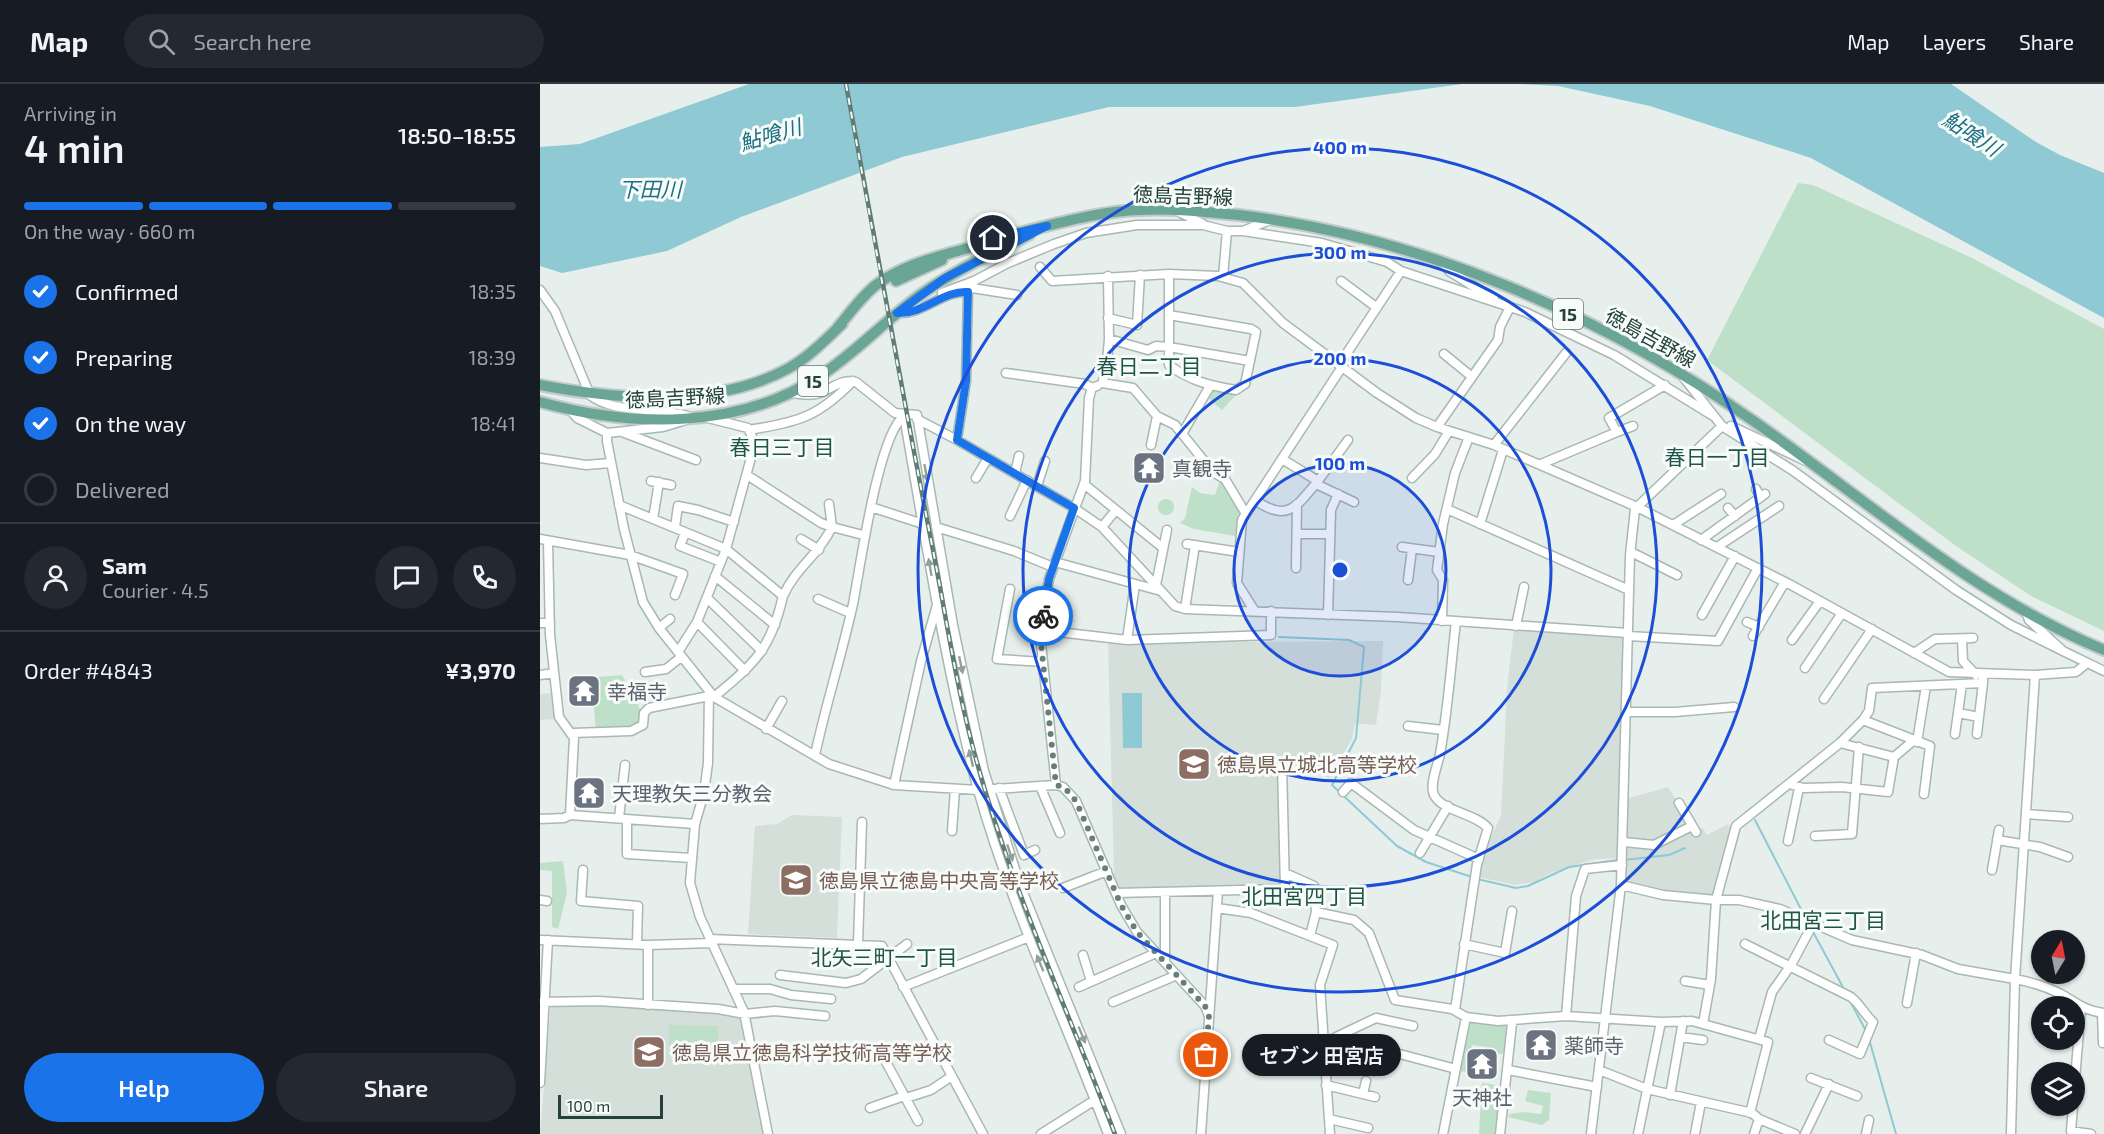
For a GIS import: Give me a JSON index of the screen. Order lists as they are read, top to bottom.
{
  "streets": {
    "main road": ["徳島吉野線", "15"]
  },
  "districts": [
    "春日二丁目",
    "春日三丁目",
    "春日一丁目",
    "北田宮四丁目",
    "北田宮三丁目",
    "北矢三町一丁目"
  ],
  "water": ["鮎喰川", "下田川"],
  "places": {
    "temple": [
      "真観寺",
      "幸福寺",
      "天理教矢三分教会",
      "薬師寺",
      "天神社"
    ],
    "school or university": ["徳島県立城北高等学校", "徳島県立徳島中央高等学校", "徳島県立徳島科学技術高等学校"],
    "other": ["セブン 田宮店"]
  },
  "scale_bar": "100 m",
  "north": "top",
  "page": {
    "header": "Map",
    "search": "Search here",
    "nav": ["Map", "Layers", "Share"],
    "heading": ["4 min", "Arriving in", "18:50–18:55"],
    "panel": [
      "Sam",
      "Courier · 4.5",
      "Order #4843",
      "¥3,970"
    ],
    "bar": "On the way · 660 m",
    "list": [
      ["Confirmed", "18:35"],
      ["Preparing", "18:39"],
      ["On the way", "18:41"],
      "Delivered"
    ],
    "bubble": "セブン 田宮店",
    "buttons": ["Help", "Share"],
    "scale": "100 m"
  },
  "rings": [
    "400 m",
    "300 m",
    "200 m",
    "100 m"
  ]
}
